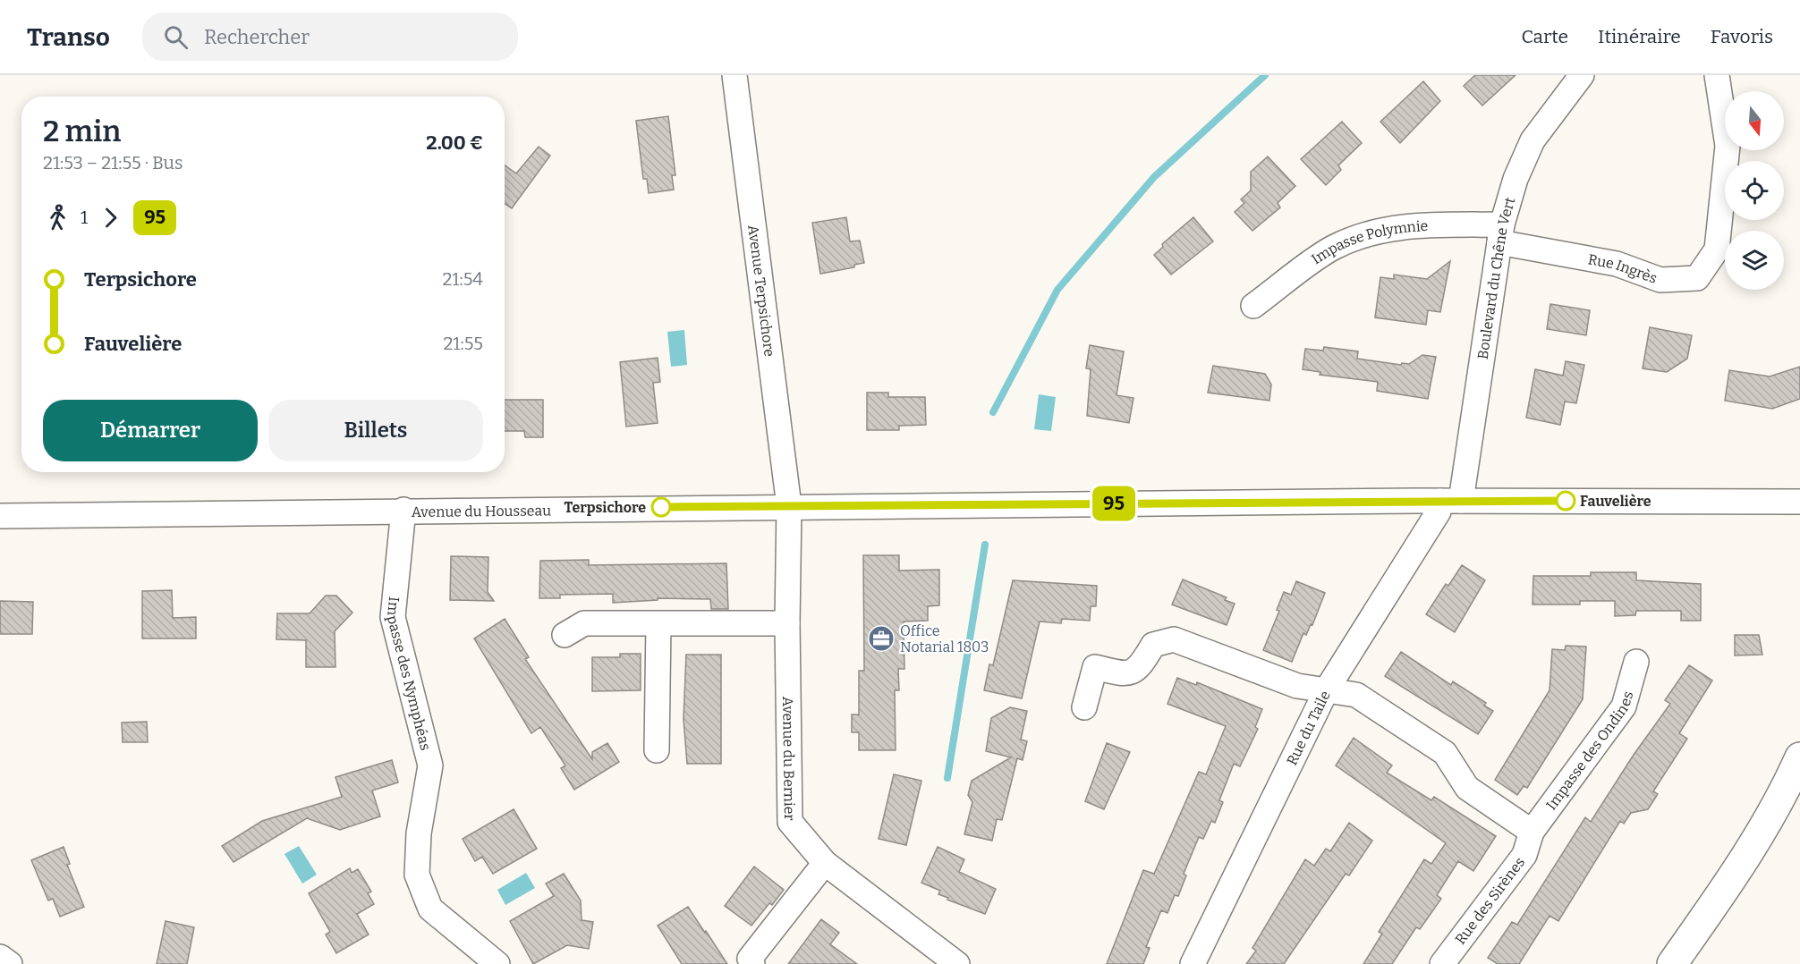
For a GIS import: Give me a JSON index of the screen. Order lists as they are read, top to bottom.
{
  "streets": {
    "street": [
      "Impasse Polymnie",
      "Rue Ingrès",
      "Boulevard du Chêne Vert",
      "Avenue Terpsichore",
      "Avenue du Housseau",
      "Impasse des Nymphéas",
      "Rue du Taile",
      "Impasse des Ondines",
      "Avenue du Bernier",
      "Rue des Sirènes"
    ]
  },
  "crossings": [
    ["Impasse Polymnie", "Rue Ingrès"],
    ["Impasse Polymnie", "Boulevard du Chêne Vert"],
    ["Rue Ingrès", "Boulevard du Chêne Vert"],
    ["Boulevard du Chêne Vert", "Avenue du Housseau"],
    ["Boulevard du Chêne Vert", "Rue du Taile"],
    ["Avenue Terpsichore", "Avenue du Housseau"],
    ["Avenue Terpsichore", "Avenue du Bernier"],
    ["Avenue du Housseau", "Impasse des Nymphéas"],
    ["Avenue du Housseau", "Rue du Taile"],
    ["Avenue du Housseau", "Avenue du Bernier"],
    ["Impasse des Ondines", "Rue des Sirènes"]
  ],
  "places": {
    "other": ["Fauvelière", "Terpsichore"],
    "office": ["Office Notarial 1803"]
  },
  "lines": ["bus line 95"],
  "north": "bottom",
  "page": {
    "header": "Transo",
    "search": "Rechercher",
    "nav": ["Carte", "Itinéraire", "Favoris"],
    "on_map": "95",
    "heading": ["2 min", "21:53 – 21:55 · Bus", "2.00 €"],
    "legs": ["1", "95"],
    "list": [
      {
        "name": "Terpsichore",
        "value": "21:54"
      },
      {
        "name": "Fauvelière",
        "value": "21:55"
      }
    ],
    "buttons": ["Démarrer", "Billets"]
  }
}
